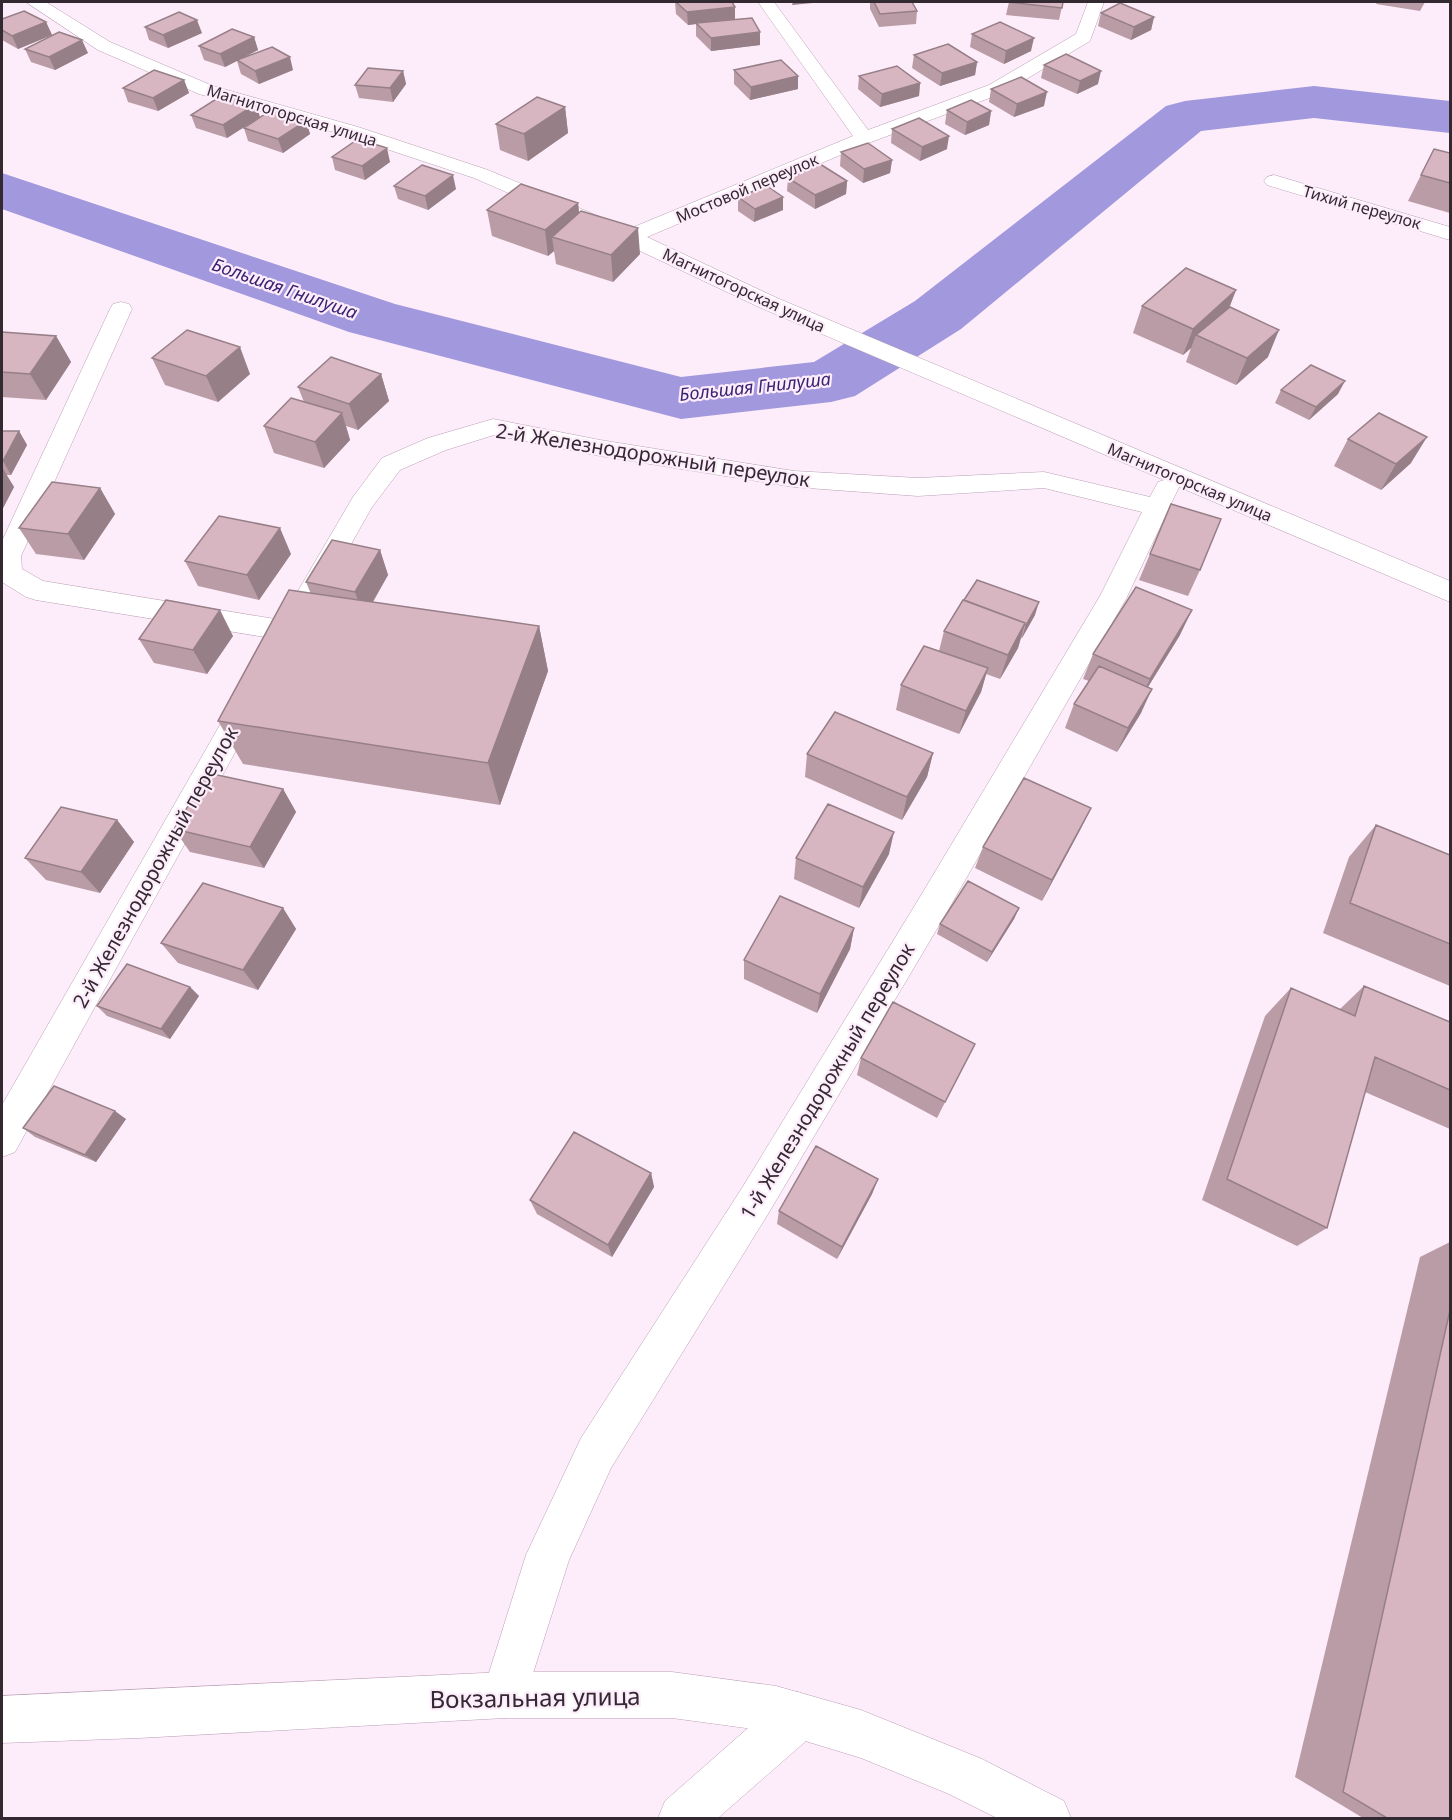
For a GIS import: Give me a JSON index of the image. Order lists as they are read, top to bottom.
{
  "streets": {
    "street": [
      "Магнитогорская улица",
      "Мостовой переулок",
      "Тихий переулок",
      "2-й Железнодорожный переулок",
      "1-й Железнодорожный переулок",
      "Вокзальная улица"
    ]
  },
  "crossings": [
    ["Магнитогорская улица", "Мостовой переулок"],
    ["Магнитогорская улица", "1-й Железнодорожный переулок"],
    ["2-й Железнодорожный переулок", "1-й Железнодорожный переулок"],
    ["1-й Железнодорожный переулок", "Вокзальная улица"]
  ],
  "water": ["Большая Гнилуша"]
}
